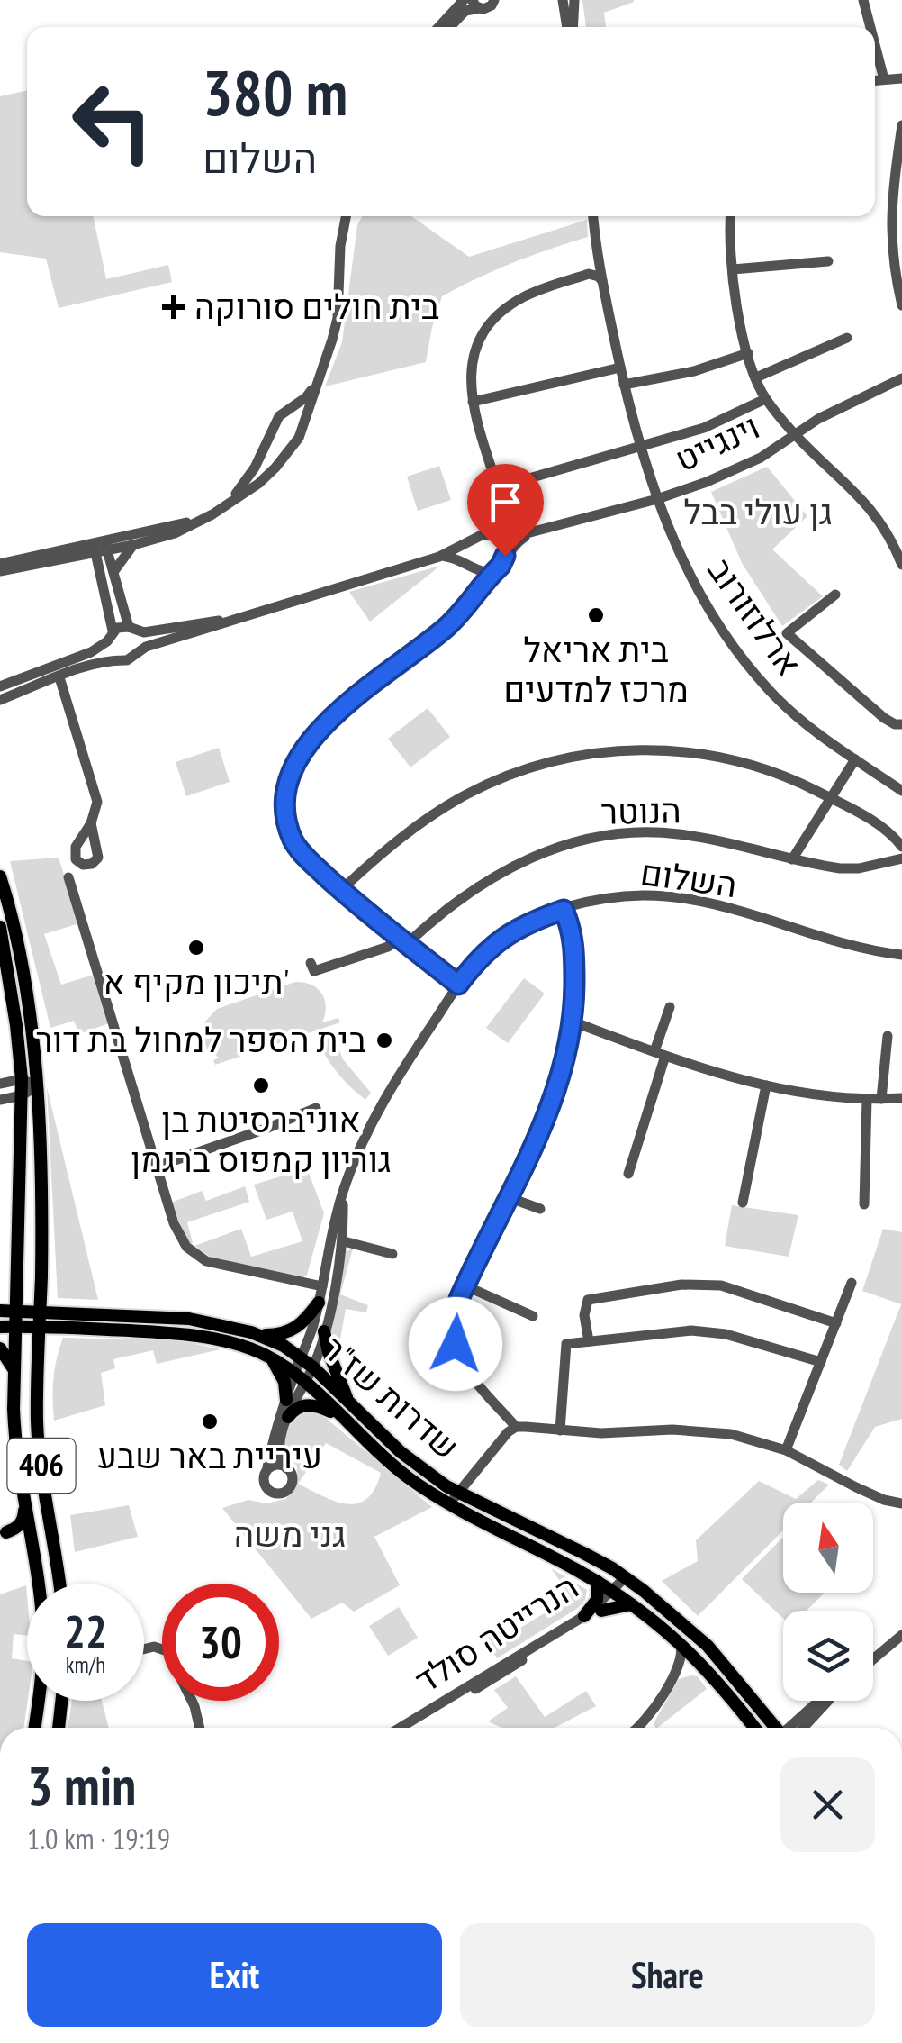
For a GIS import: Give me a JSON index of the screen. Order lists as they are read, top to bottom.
{
  "streets": {
    "main road": ["שדרות שז\"ר", "406"],
    "street": [
      "וינגייט",
      "ארלוזורוב",
      "הנוטר",
      "השלום",
      "הנרייטה סולד"
    ]
  },
  "crossings": [
    ["וינגייט", "ארלוזורוב"],
    ["השלום", "שדרות שז\"ר"],
    ["שדרות שז\"ר", "406"],
    ["שדרות שז\"ר", "הנרייטה סולד"]
  ],
  "parks": ["גן עולי בבל", "גני משה"],
  "places": {
    "health": ["בית חולים סורוקה"],
    "other": [
      "בית אריאל מרכז למדעים",
      "תיכון מקיף א'",
      "בית הספר למחול בת דור",
      "אוניברסיטת בן גוריון קמפוס ברגמן",
      "עיריית באר שבע"
    ]
  },
  "north": "top",
  "page": {
    "turn": ["380 m", "השלום"],
    "speed": "22 km/h",
    "limit": "30",
    "heading": ["3 min", "1.0 km · 19:19"],
    "buttons": ["Exit", "Share"]
  }
}
